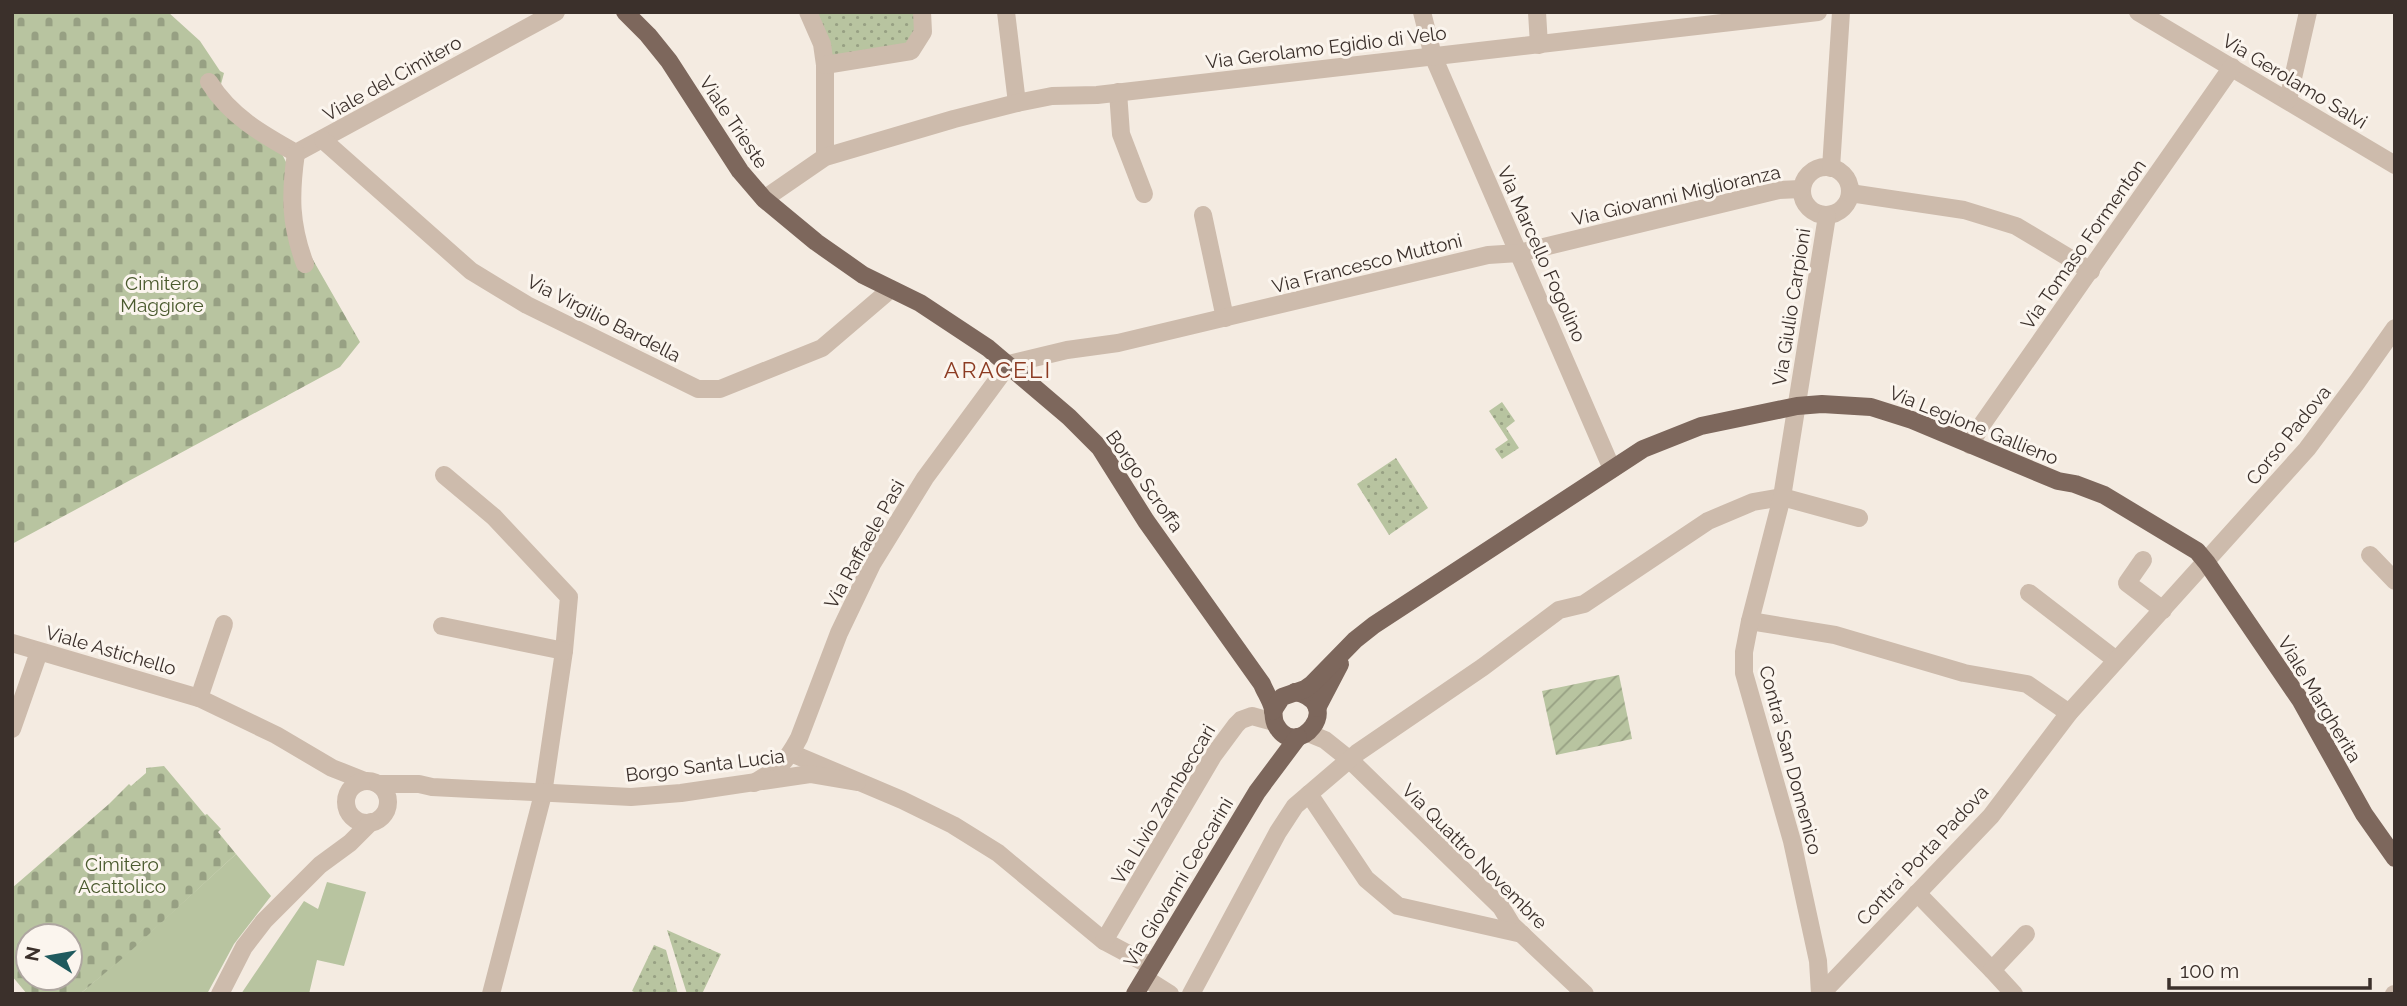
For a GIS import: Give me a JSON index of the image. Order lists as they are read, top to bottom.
{
  "streets": {
    "main road": [
      "Viale Trieste",
      "Via Legione Gallieno",
      "Borgo Scroffa",
      "Viale Margherita",
      "Via Giovanni Ceccarini"
    ],
    "street": [
      "Via Gerolamo Egidio di Velo",
      "Viale del Cimitero",
      "Via Gerolamo Salvi",
      "Via Giovanni Miglioranza",
      "Via Tomaso Formenton",
      "Via Marcello Fogolino",
      "Via Francesco Muttoni",
      "Via Giulio Carpioni",
      "Via Virgilio Bardella",
      "Corso Padova",
      "Via Raffaele Pasi",
      "Viale Astichello",
      "Contra' San Domenico",
      "Borgo Santa Lucia",
      "Via Livio Zambeccari",
      "Contra' Porta Padova",
      "Via Quattro Novembre"
    ]
  },
  "crossings": [
    ["Via Gerolamo Egidio di Velo", "Viale Trieste"],
    ["Via Gerolamo Egidio di Velo", "Via Marcello Fogolino"],
    ["Viale del Cimitero", "Via Virgilio Bardella"],
    ["Via Gerolamo Salvi", "Via Tomaso Formenton"],
    ["Viale Trieste", "Via Virgilio Bardella"],
    ["Viale Trieste", "Borgo Scroffa"],
    ["Via Giovanni Miglioranza", "Via Marcello Fogolino"],
    ["Via Giovanni Miglioranza", "Via Francesco Muttoni"],
    ["Via Giovanni Miglioranza", "Via Giulio Carpioni"],
    ["Via Tomaso Formenton", "Via Legione Gallieno"],
    ["Via Marcello Fogolino", "Via Francesco Muttoni"],
    ["Via Marcello Fogolino", "Via Legione Gallieno"],
    ["Via Francesco Muttoni", "Borgo Scroffa"],
    ["Via Francesco Muttoni", "Via Raffaele Pasi"],
    ["Via Giulio Carpioni", "Via Legione Gallieno"],
    ["Via Giulio Carpioni", "Contra' San Domenico"],
    ["Via Virgilio Bardella", "Borgo Scroffa"],
    ["Via Legione Gallieno", "Corso Padova"],
    ["Via Legione Gallieno", "Borgo Scroffa"],
    ["Via Legione Gallieno", "Viale Margherita"],
    ["Via Legione Gallieno", "Contra' San Domenico"],
    ["Via Legione Gallieno", "Via Livio Zambeccari"],
    ["Via Legione Gallieno", "Contra' Porta Padova"],
    ["Via Legione Gallieno", "Via Quattro Novembre"],
    ["Via Legione Gallieno", "Via Giovanni Ceccarini"],
    ["Corso Padova", "Viale Margherita"],
    ["Corso Padova", "Contra' Porta Padova"],
    ["Borgo Scroffa", "Via Raffaele Pasi"],
    ["Borgo Scroffa", "Via Livio Zambeccari"],
    ["Borgo Scroffa", "Via Quattro Novembre"],
    ["Borgo Scroffa", "Via Giovanni Ceccarini"],
    ["Via Raffaele Pasi", "Borgo Santa Lucia"],
    ["Viale Astichello", "Borgo Santa Lucia"],
    ["Viale Margherita", "Contra' Porta Padova"],
    ["Contra' San Domenico", "Contra' Porta Padova"],
    ["Borgo Santa Lucia", "Via Livio Zambeccari"],
    ["Borgo Santa Lucia", "Via Giovanni Ceccarini"],
    ["Via Livio Zambeccari", "Via Quattro Novembre"],
    ["Via Livio Zambeccari", "Via Giovanni Ceccarini"],
    ["Via Quattro Novembre", "Via Giovanni Ceccarini"]
  ],
  "districts": ["ARACELI"],
  "parks": ["Cimitero Maggiore", "Cimitero Acattolico"],
  "scale_bar": "100 m",
  "north": "left"
}
